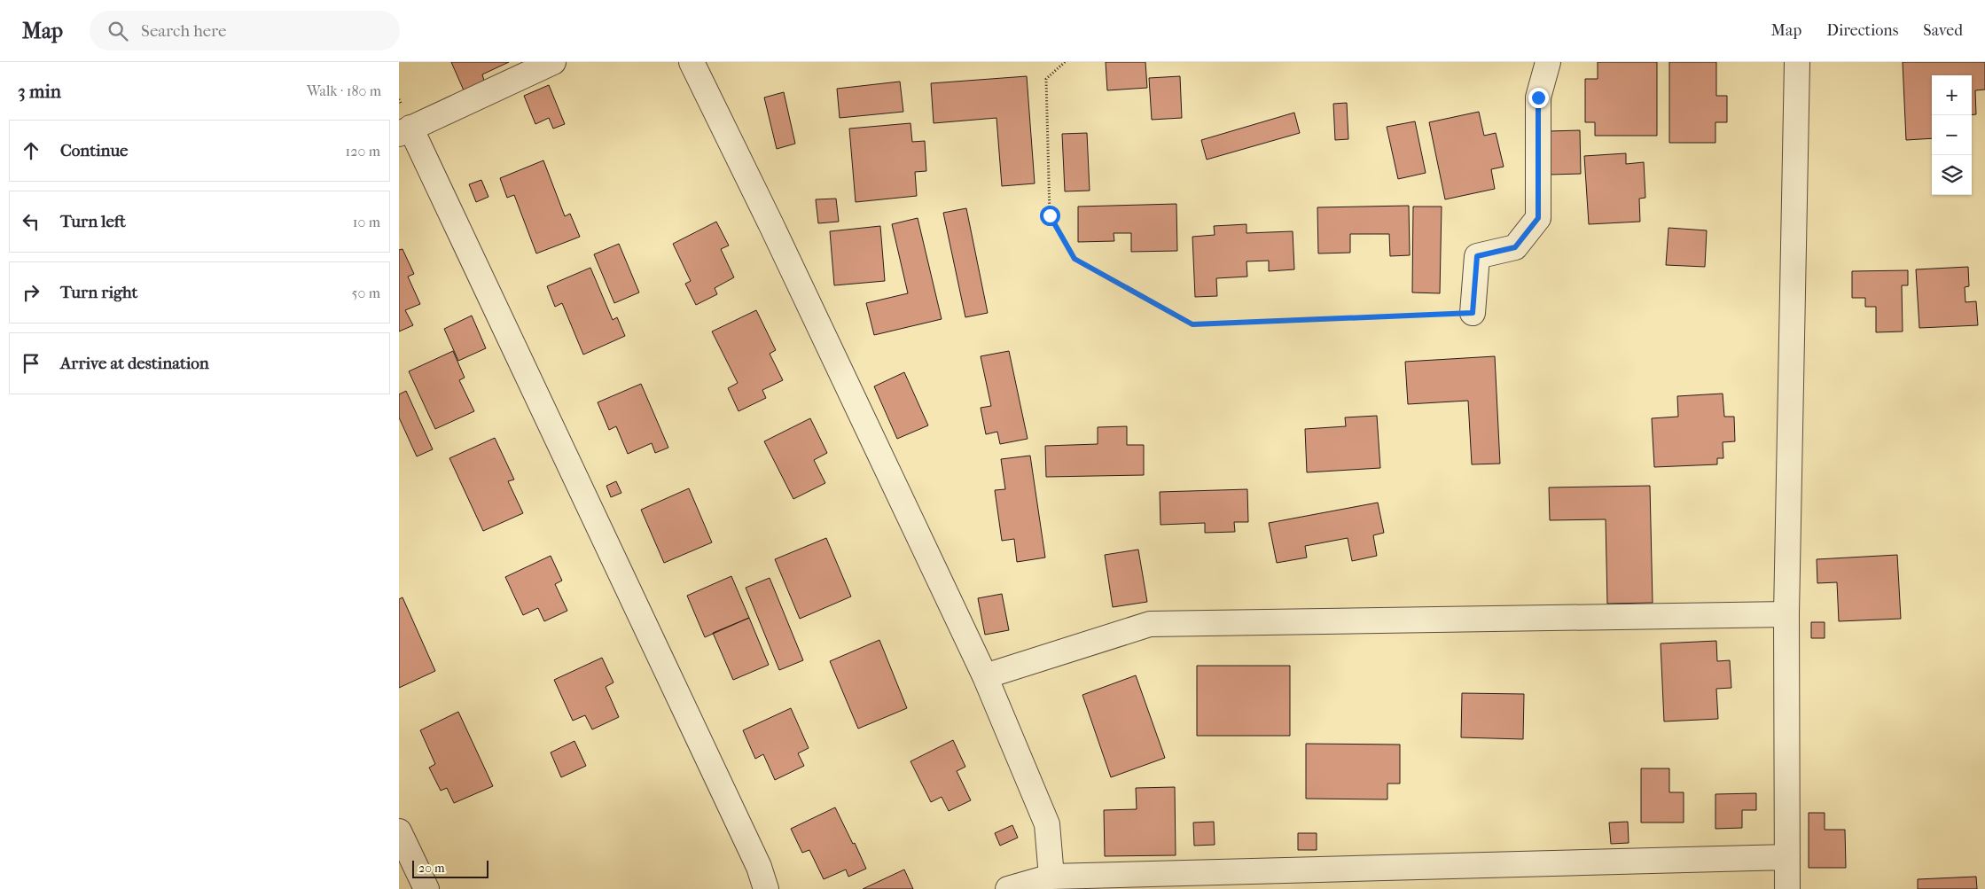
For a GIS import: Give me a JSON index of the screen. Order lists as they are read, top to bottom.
{
  "scale_bar": "20 m",
  "page": {
    "header": "Map",
    "search": "Search here",
    "nav": ["Map", "Directions", "Saved"],
    "heading": ["3 min", "Walk · 180 m"],
    "map_buttons": ["+", "−"],
    "list": [
      ["Continue", "120 m"],
      ["Turn left", "10 m"],
      ["Turn right", "50 m"],
      "Arrive at destination"
    ],
    "scale": "20 m"
  }
}
